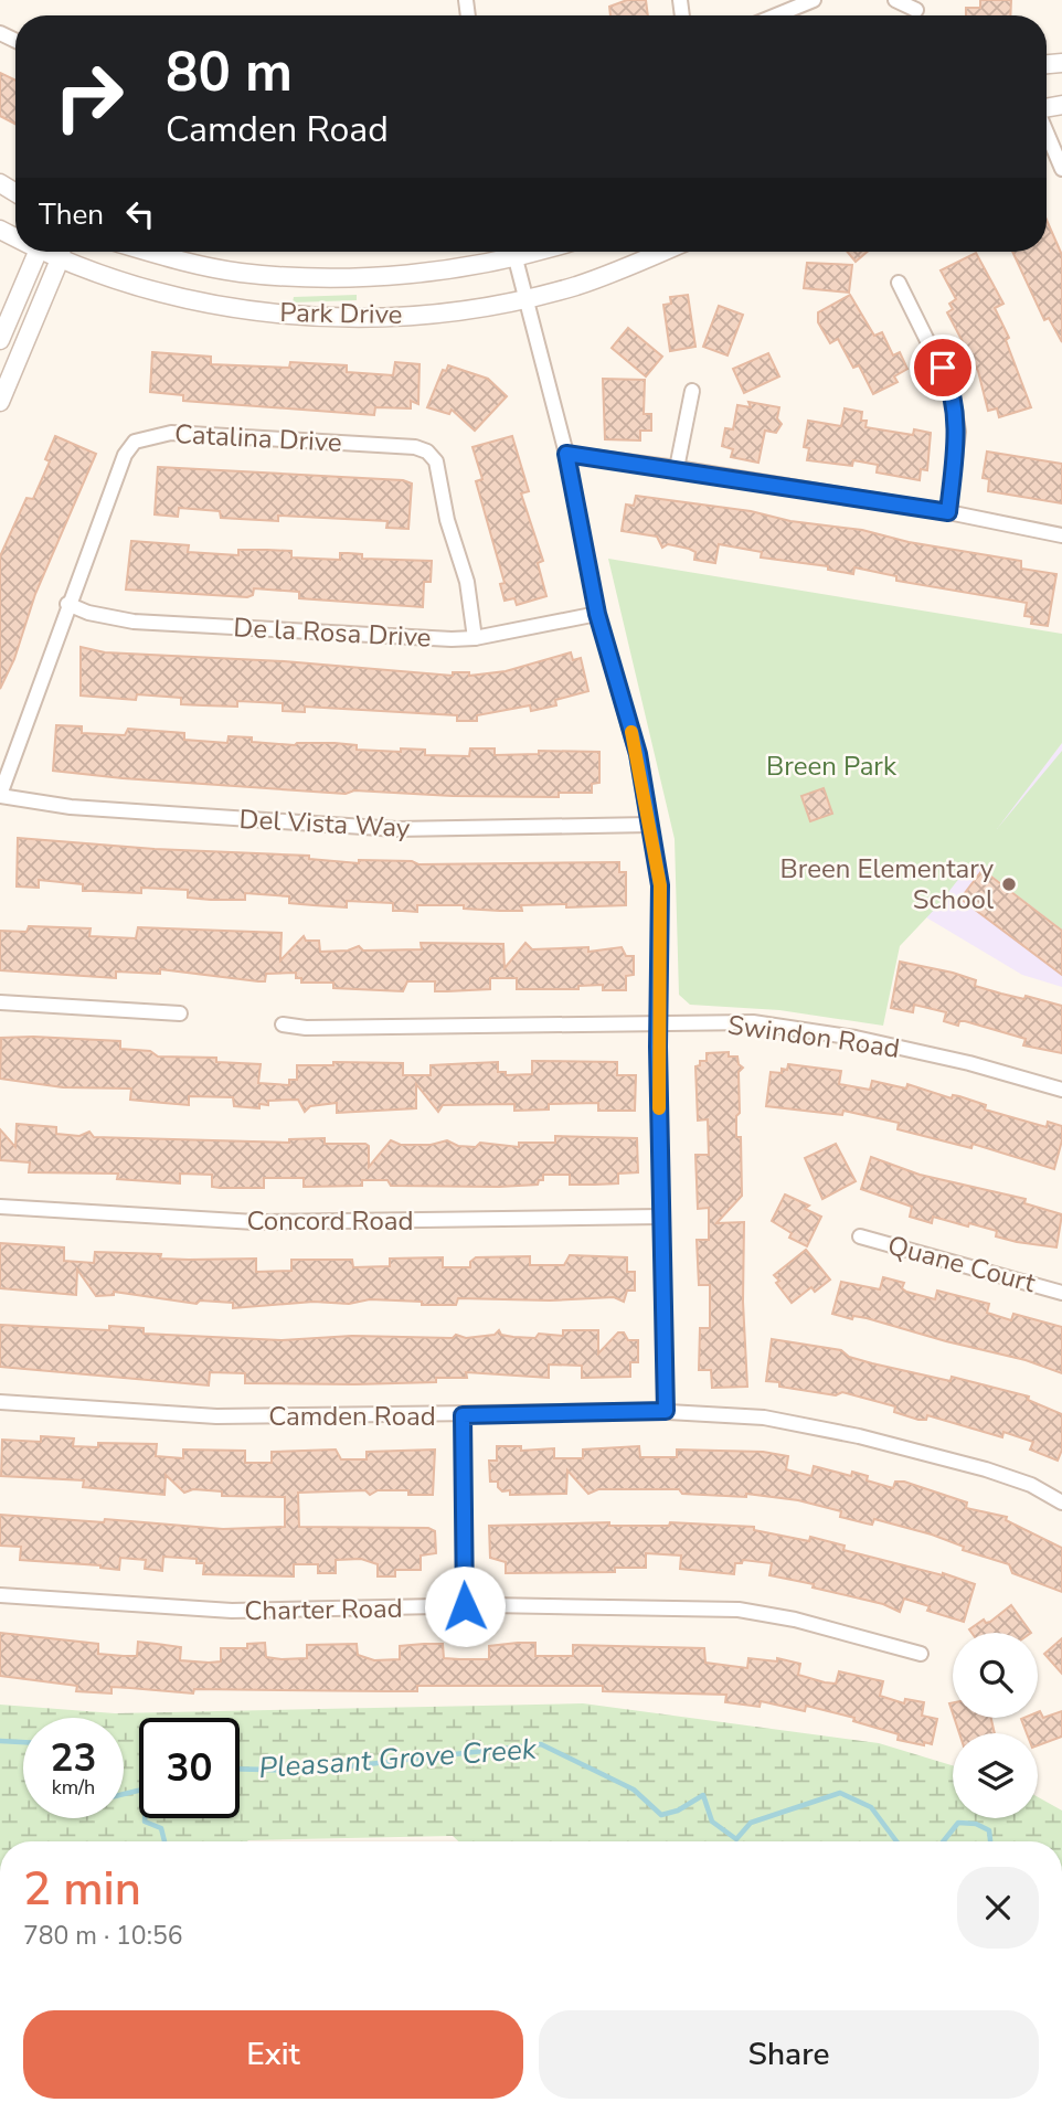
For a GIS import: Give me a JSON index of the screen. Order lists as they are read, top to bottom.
{
  "streets": {
    "street": [
      "Park Drive",
      "Catalina Drive",
      "De la Rosa Drive",
      "Del Vista Way",
      "Swindon Road",
      "Concord Road",
      "Quane Court",
      "Camden Road",
      "Charter Road"
    ]
  },
  "crossings": [
    ["Catalina Drive", "De la Rosa Drive"],
    ["Catalina Drive", "Del Vista Way"]
  ],
  "water": ["Pleasant Grove Creek"],
  "parks": ["Breen Park"],
  "places": ["Breen Elementary School"],
  "page": {
    "turn": ["80 m", "Camden Road"],
    "then": "Then",
    "speed": "23 km/h",
    "limit": "30",
    "heading": ["2 min", "780 m · 10:56"],
    "buttons": ["Exit", "Share"]
  }
}
